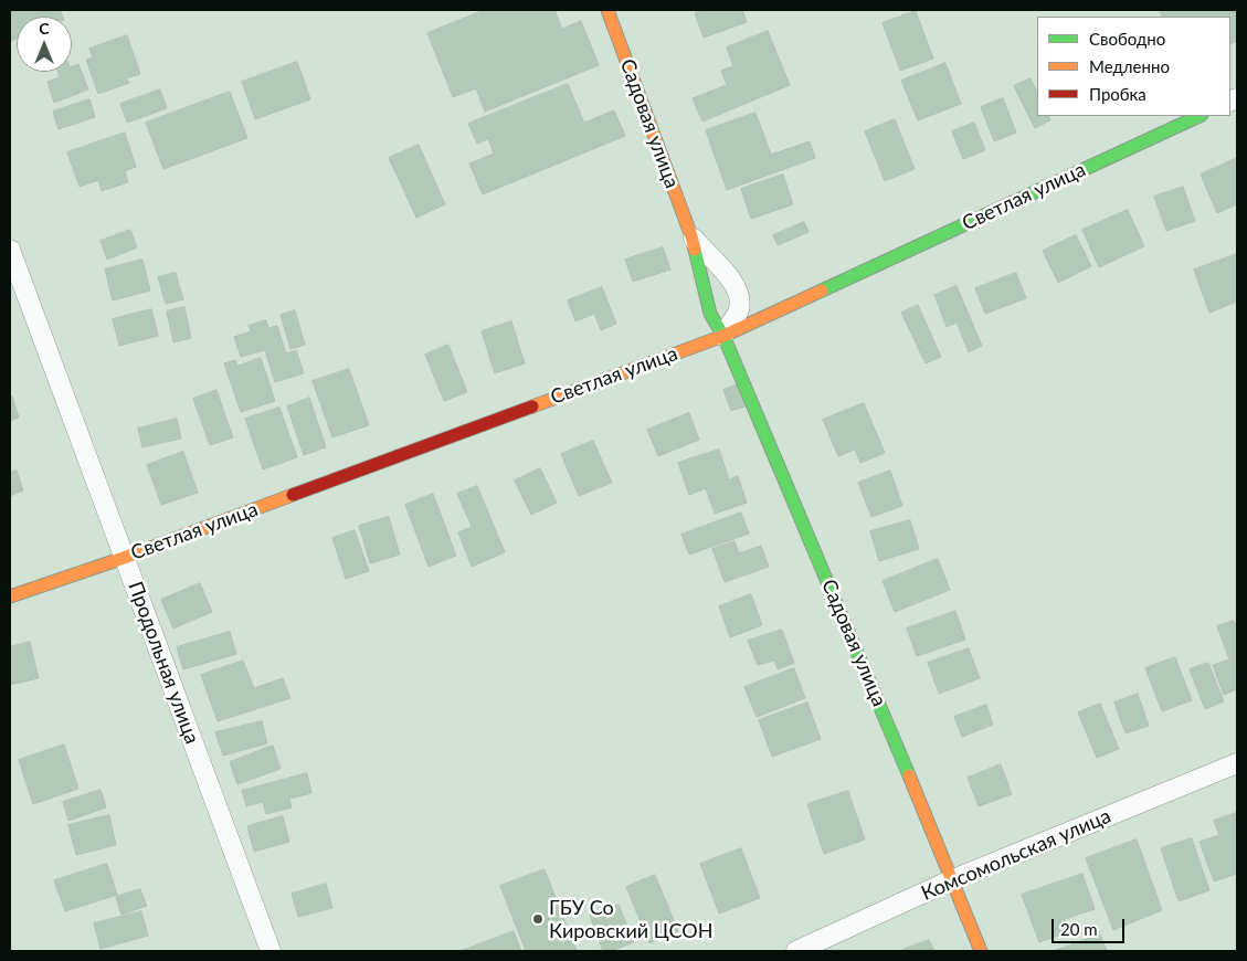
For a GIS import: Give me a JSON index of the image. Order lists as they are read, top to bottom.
{
  "streets": {
    "street": [
      "Садовая улица",
      "Светлая улица",
      "Продольная улица",
      "Комсомольская улица"
    ]
  },
  "crossings": [
    ["Садовая улица", "Светлая улица"],
    ["Садовая улица", "Комсомольская улица"],
    ["Светлая улица", "Продольная улица"]
  ],
  "places": ["ГБУ Со Кировский ЦСОН"],
  "legend": ["Свободно", "Медленно", "Пробка"],
  "scale_bar": "20 m",
  "north": "top"
}
